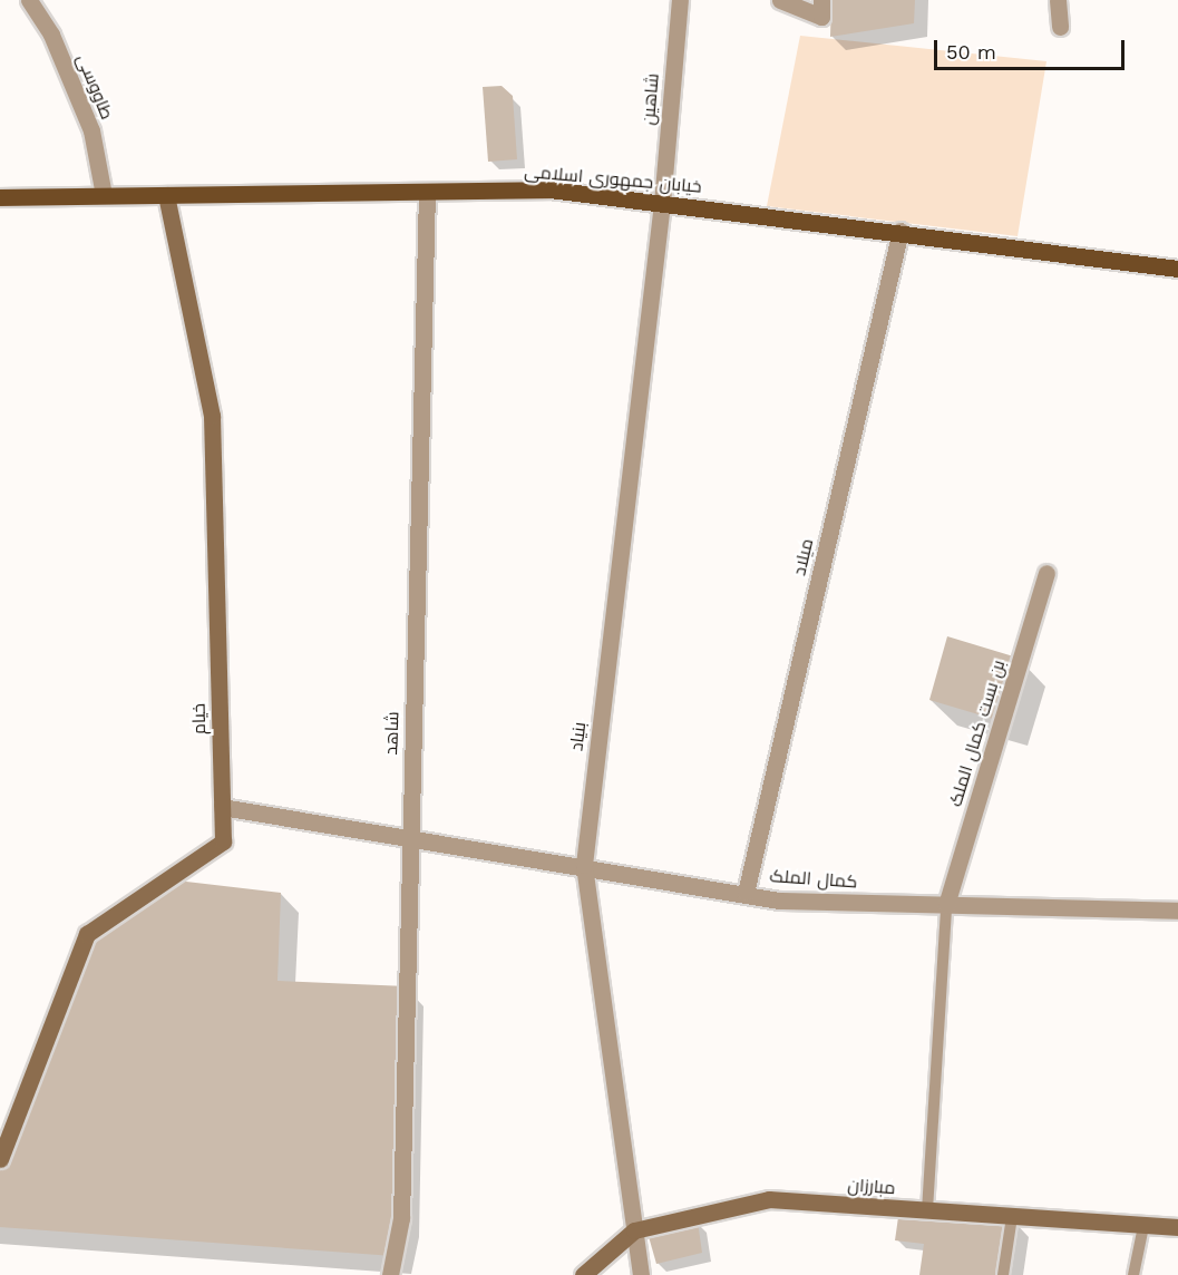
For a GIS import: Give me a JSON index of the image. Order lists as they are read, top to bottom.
{
  "streets": {
    "main road": ["خیابان جمهوری اسلامی"],
    "street": [
      "طاووسی",
      "شاهین",
      "میلاد",
      "خیام",
      "شاهد",
      "بن بست کمال الملک",
      "بنیاد",
      "کمال الملک",
      "مبارزان"
    ]
  },
  "crossings": [
    ["طاووسی", "خیابان جمهوری اسلامی"],
    ["شاهین", "خیابان جمهوری اسلامی"],
    ["شاهین", "بنیاد"],
    ["خیابان جمهوری اسلامی", "میلاد"],
    ["خیابان جمهوری اسلامی", "خیام"],
    ["خیابان جمهوری اسلامی", "شاهد"],
    ["خیابان جمهوری اسلامی", "بنیاد"],
    ["میلاد", "کمال الملک"],
    ["خیام", "کمال الملک"],
    ["شاهد", "کمال الملک"],
    ["بن بست کمال الملک", "کمال الملک"],
    ["بنیاد", "کمال الملک"],
    ["بنیاد", "مبارزان"]
  ],
  "scale_bar": "50 m"
}
